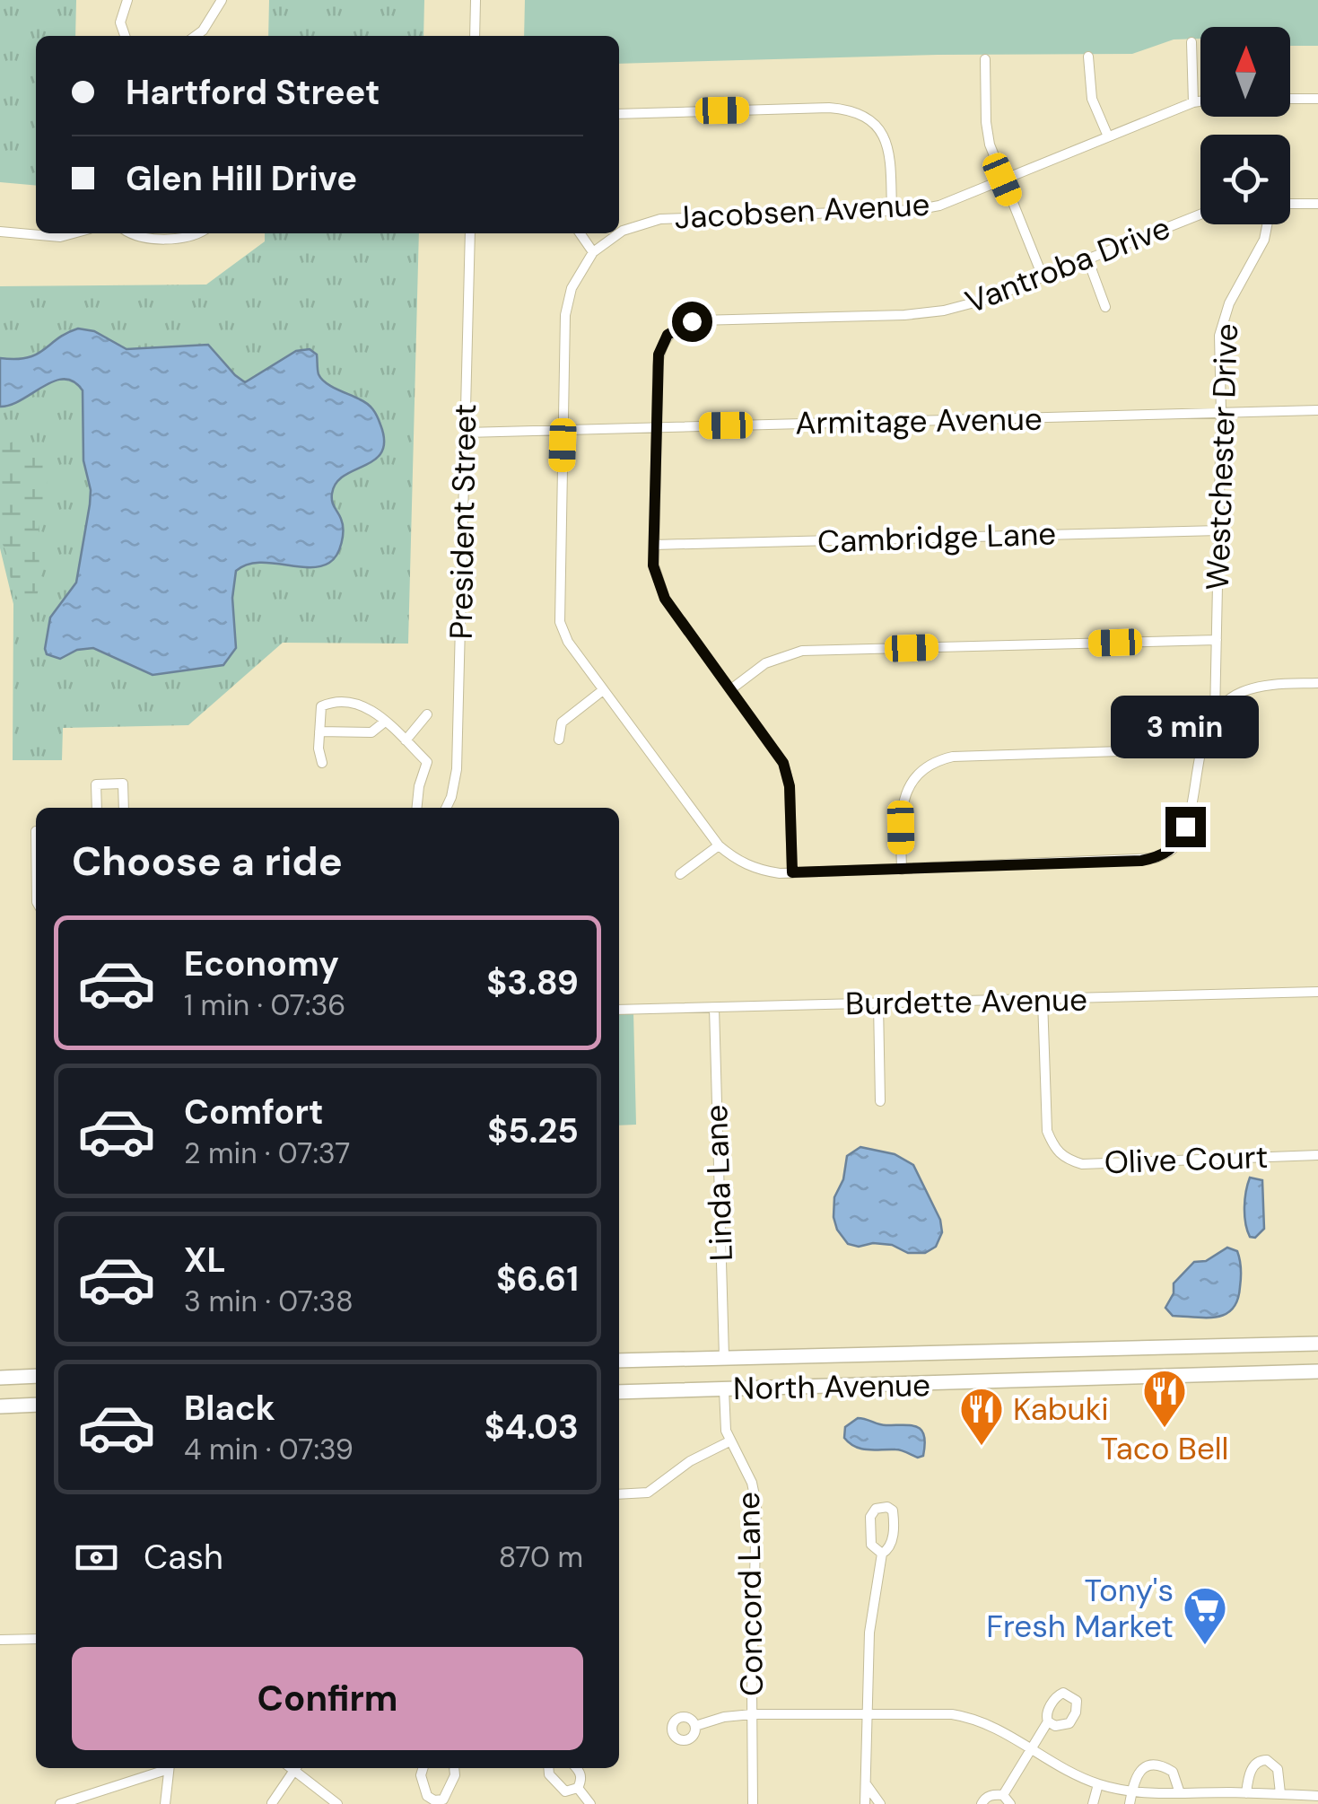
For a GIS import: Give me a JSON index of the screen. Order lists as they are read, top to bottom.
{
  "streets": {
    "main road": ["North Avenue"],
    "street": [
      "Jacobsen Avenue",
      "Vantroba Drive",
      "Armitage Avenue",
      "Westchester Drive",
      "President Street",
      "Cambridge Lane",
      "Burdette Avenue",
      "Olive Court",
      "Linda Lane",
      "Concord Lane"
    ]
  },
  "crossings": [
    ["Vantroba Drive", "Armitage Avenue"],
    ["Armitage Avenue", "Westchester Drive"],
    ["Armitage Avenue", "President Street"],
    ["Westchester Drive", "Cambridge Lane"],
    ["Burdette Avenue", "Olive Court"],
    ["Burdette Avenue", "Linda Lane"],
    ["Linda Lane", "North Avenue"],
    ["North Avenue", "Concord Lane"]
  ],
  "places": {
    "restaurant": ["Taco Bell", "Kabuki"],
    "supermarket": ["Tony's Fresh Market"]
  },
  "north": "top",
  "page": {
    "banner": ["Hartford Street", "Glen Hill Drive"],
    "bubble": "3 min",
    "heading": "Choose a ride",
    "list": [
      {
        "name": "Economy",
        "note": "1 min · 07:36",
        "value": "$3.89"
      },
      {
        "name": "Comfort",
        "note": "2 min · 07:37",
        "value": "$5.25"
      },
      {
        "name": "XL",
        "note": "3 min · 07:38",
        "value": "$6.61"
      },
      {
        "name": "Black",
        "note": "4 min · 07:39",
        "value": "$4.03"
      }
    ],
    "pay": ["Cash", "870 m"],
    "buttons": "Confirm"
  }
}
